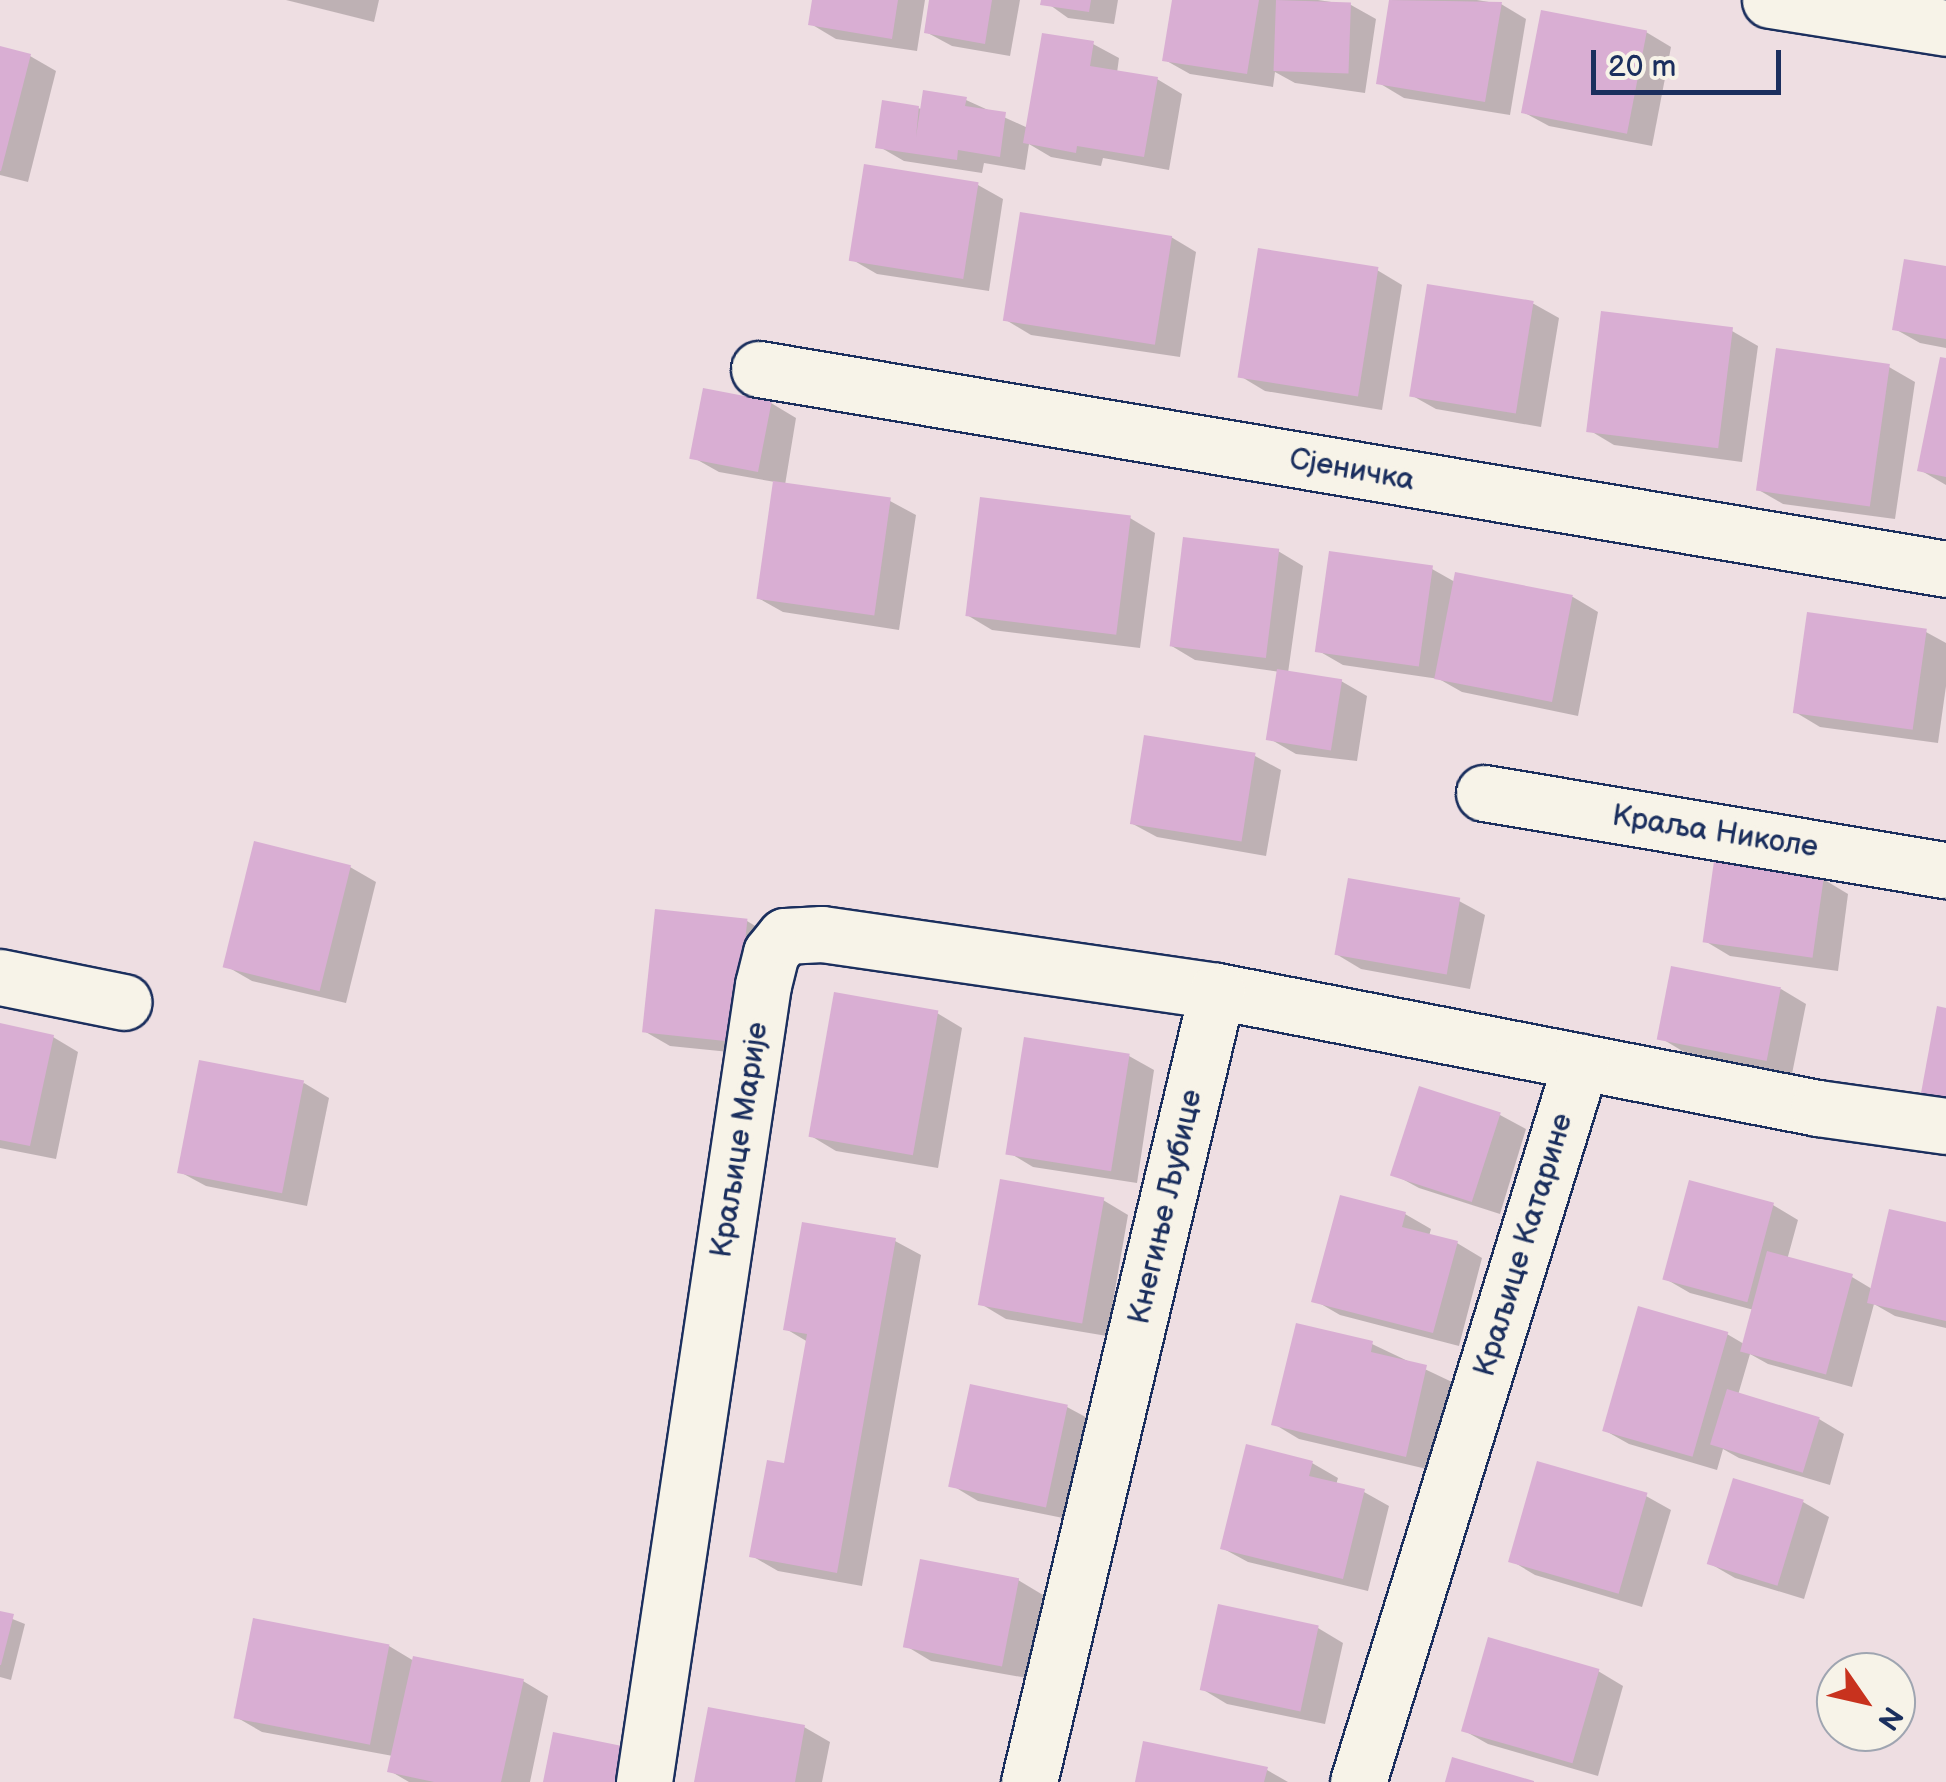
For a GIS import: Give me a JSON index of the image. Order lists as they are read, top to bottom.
{
  "streets": {
    "street": [
      "Сјеничка",
      "Краља Николе",
      "Краљице Марије",
      "Кнегиње Љубице",
      "Краљице Катарине"
    ]
  },
  "crossings": [
    ["Краљице Марије", "Кнегиње Љубице"]
  ],
  "scale_bar": "20 m",
  "north": "bottom right"
}
